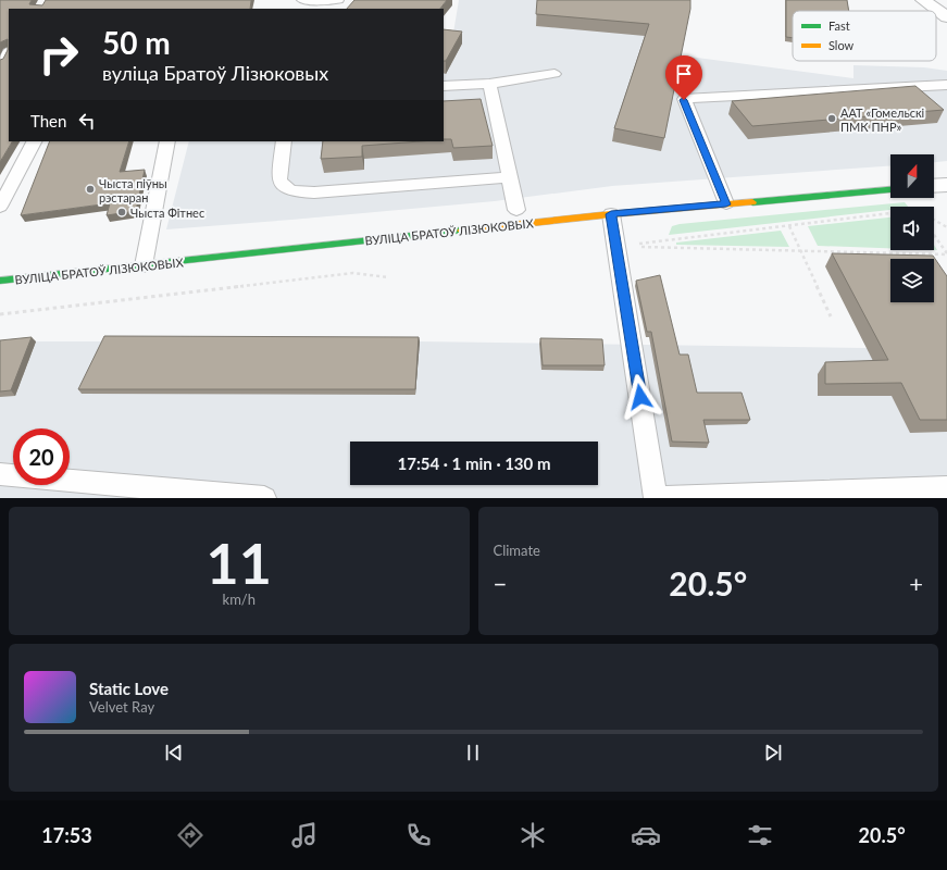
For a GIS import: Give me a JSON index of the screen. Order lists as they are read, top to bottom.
{
  "streets": {
    "street": ["ВУЛІЦА БРАТОЎ ЛІЗЮКОВЫХ"]
  },
  "places": ["ААТ «Гомельскі ПМК ПНР»", "Чыста піўны рэстаран", "Чыста Фітнес"],
  "legend": ["Fast", "Slow"],
  "north": "top",
  "page": {
    "turn": ["50 m", "вуліца Братоў Лізюковых"],
    "then": "Then",
    "limit": "20",
    "trip": "17:54 · 1 min · 130 m",
    "tile": [
      ["11", "km/h"],
      "Climate"
    ],
    "heat": ["−", "20.5°", "+"],
    "song": ["Static Love", "Velvet Ray"],
    "tabs": ["17:53", "20.5°"]
  }
}
